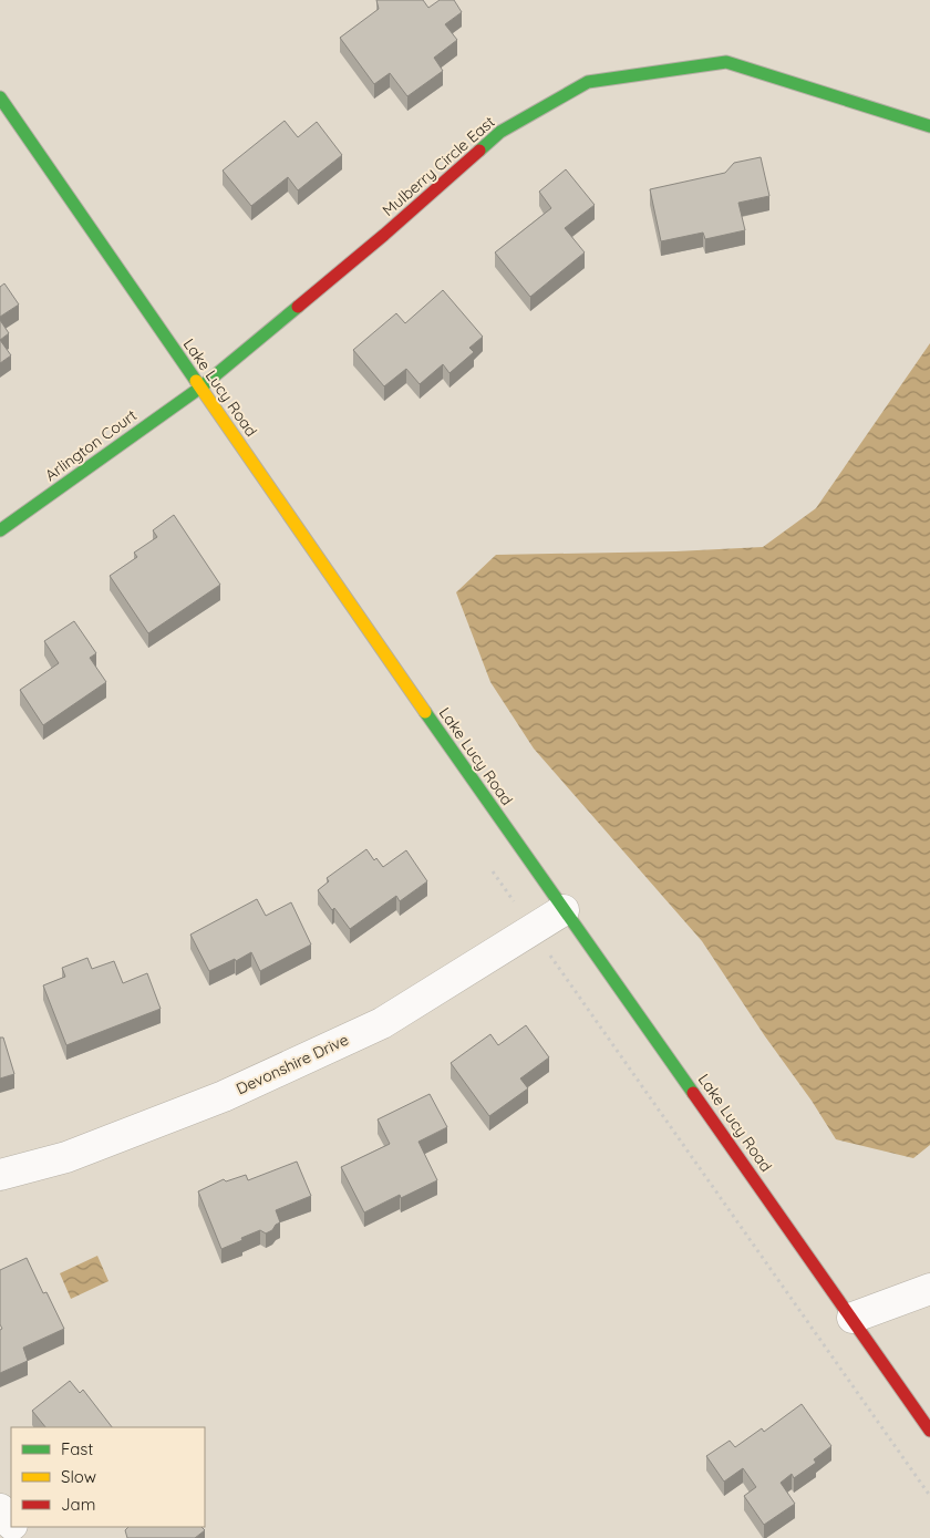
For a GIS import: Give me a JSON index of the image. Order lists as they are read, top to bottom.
{
  "streets": {
    "street": [
      "Mulberry Circle East",
      "Lake Lucy Road",
      "Arlington Court",
      "Devonshire Drive"
    ]
  },
  "crossings": [
    ["Mulberry Circle East", "Lake Lucy Road"],
    ["Mulberry Circle East", "Arlington Court"],
    ["Lake Lucy Road", "Arlington Court"],
    ["Lake Lucy Road", "Devonshire Drive"]
  ],
  "legend": ["Fast", "Slow", "Jam"]
}
